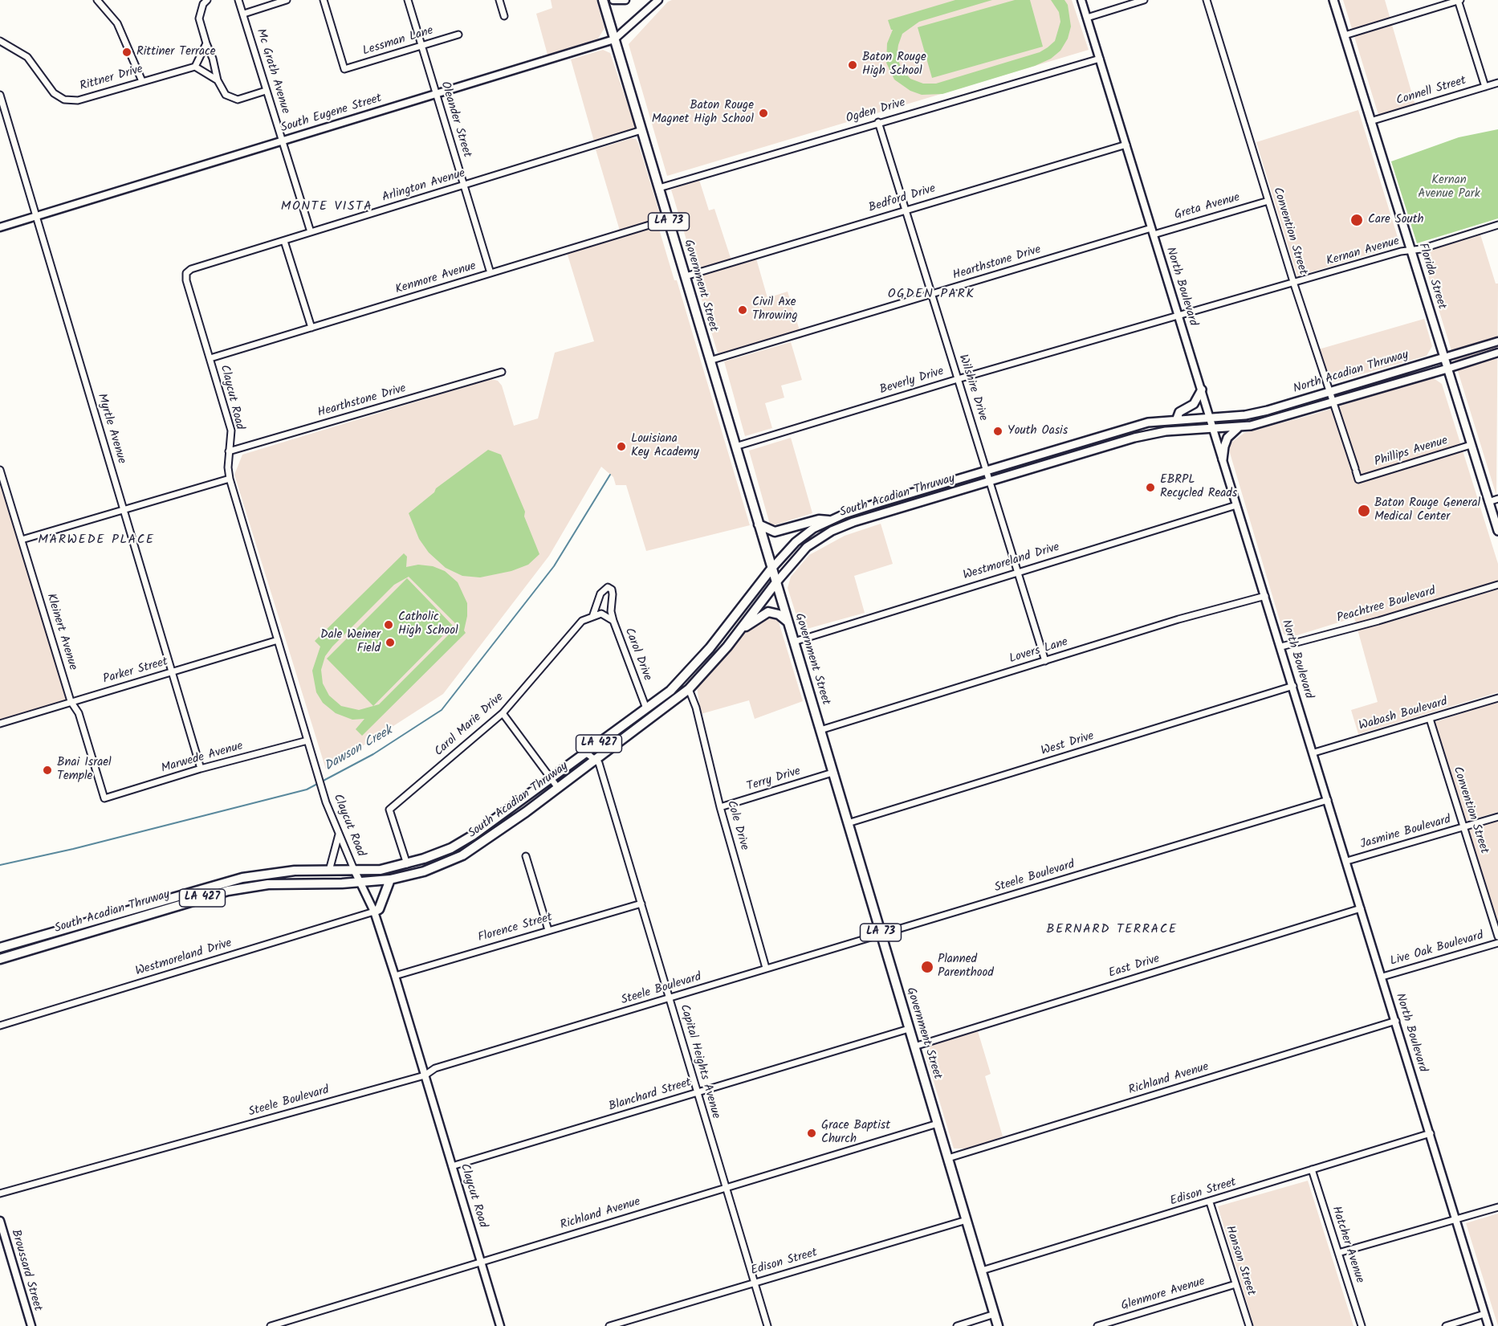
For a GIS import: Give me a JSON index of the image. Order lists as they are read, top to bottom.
{
  "streets": {
    "main road": [
      "LA 73",
      "Florida Street",
      "Government Street",
      "North Acadian Thruway",
      "South Acadian Thruway",
      "LA 427"
    ],
    "street": [
      "Lessman Lane",
      "Mc Grath Avenue",
      "Rittner Drive",
      "Connell Street",
      "Ogden Drive",
      "South Eugene Street",
      "Oleander Street",
      "Arlington Avenue",
      "Bedford Drive",
      "Greta Avenue",
      "Convention Street",
      "Kernan Avenue",
      "Hearthstone Drive",
      "Kenmore Avenue",
      "North Boulevard",
      "Beverly Drive",
      "Wilshire Drive",
      "Claycut Road",
      "Myrtle Avenue",
      "Phillips Avenue",
      "Westmoreland Drive",
      "Peachtree Boulevard",
      "Kleinert Avenue",
      "Lovers Lane",
      "Carol Drive",
      "Parker Street",
      "Wabash Boulevard",
      "Carol Marie Drive",
      "West Drive",
      "Marwede Avenue",
      "Terry Drive",
      "Cole Drive",
      "Jasmine Boulevard",
      "Steele Boulevard",
      "Florence Street",
      "Live Oak Boulevard",
      "East Drive",
      "Capital Heights Avenue",
      "Richland Avenue",
      "Blanchard Street",
      "Edison Street",
      "Hatcher Avenue",
      "Hanson Street",
      "Broussard Street",
      "Glenmore Avenue"
    ]
  },
  "crossings": [
    ["Lessman Lane", "Oleander Street"],
    ["Mc Grath Avenue", "South Eugene Street"],
    ["Mc Grath Avenue", "Arlington Avenue"],
    ["Connell Street", "Florida Street"],
    ["Ogden Drive", "Government Street"],
    ["Ogden Drive", "North Boulevard"],
    ["Ogden Drive", "Wilshire Drive"],
    ["South Eugene Street", "Oleander Street"],
    ["South Eugene Street", "Government Street"],
    ["South Eugene Street", "Myrtle Avenue"],
    ["Oleander Street", "Arlington Avenue"],
    ["Oleander Street", "Kenmore Avenue"],
    ["Arlington Avenue", "Government Street"],
    ["Arlington Avenue", "Claycut Road"],
    ["Bedford Drive", "Government Street"],
    ["Bedford Drive", "North Boulevard"],
    ["Bedford Drive", "Wilshire Drive"],
    ["Greta Avenue", "Convention Street"],
    ["Greta Avenue", "Hearthstone Drive"],
    ["Greta Avenue", "North Boulevard"],
    ["Convention Street", "Kernan Avenue"],
    ["Convention Street", "North Acadian Thruway"],
    ["Convention Street", "Phillips Avenue"],
    ["Convention Street", "Wabash Boulevard"],
    ["Convention Street", "Jasmine Boulevard"],
    ["Kernan Avenue", "Florida Street"],
    ["Kernan Avenue", "North Boulevard"],
    ["Kernan Avenue", "Beverly Drive"],
    ["Hearthstone Drive", "Government Street"],
    ["Hearthstone Drive", "North Boulevard"],
    ["Hearthstone Drive", "Wilshire Drive"],
    ["Hearthstone Drive", "Claycut Road"],
    ["Florida Street", "North Acadian Thruway"],
    ["Florida Street", "Phillips Avenue"],
    ["Kenmore Avenue", "Government Street"],
    ["Kenmore Avenue", "Claycut Road"],
    ["Government Street", "Beverly Drive"],
    ["Government Street", "South Acadian Thruway"],
    ["Government Street", "Westmoreland Drive"],
    ["Government Street", "Lovers Lane"],
    ["Government Street", "West Drive"],
    ["Government Street", "Terry Drive"],
    ["Government Street", "Steele Boulevard"],
    ["Government Street", "East Drive"],
    ["Government Street", "Richland Avenue"],
    ["Government Street", "Blanchard Street"],
    ["Government Street", "Edison Street"],
    ["North Boulevard", "North Acadian Thruway"],
    ["North Boulevard", "Beverly Drive"],
    ["North Boulevard", "South Acadian Thruway"],
    ["North Boulevard", "Westmoreland Drive"],
    ["North Boulevard", "Peachtree Boulevard"],
    ["North Boulevard", "Lovers Lane"],
    ["North Boulevard", "Wabash Boulevard"],
    ["North Boulevard", "West Drive"],
    ["North Boulevard", "Jasmine Boulevard"],
    ["North Boulevard", "Steele Boulevard"],
    ["North Boulevard", "Live Oak Boulevard"],
    ["North Boulevard", "East Drive"],
    ["North Boulevard", "Richland Avenue"],
    ["North Boulevard", "Edison Street"],
    ["North Acadian Thruway", "South Acadian Thruway"],
    ["Beverly Drive", "Wilshire Drive"],
    ["Wilshire Drive", "South Acadian Thruway"],
    ["Wilshire Drive", "Westmoreland Drive"],
    ["Wilshire Drive", "Lovers Lane"],
    ["Claycut Road", "South Acadian Thruway"],
    ["Claycut Road", "Westmoreland Drive"],
    ["Claycut Road", "Parker Street"],
    ["Claycut Road", "Marwede Avenue"],
    ["Claycut Road", "Steele Boulevard"],
    ["Claycut Road", "Florence Street"],
    ["Claycut Road", "Richland Avenue"],
    ["Claycut Road", "Blanchard Street"],
    ["Myrtle Avenue", "Parker Street"],
    ["Myrtle Avenue", "Marwede Avenue"],
    ["South Acadian Thruway", "Carol Drive"],
    ["South Acadian Thruway", "Carol Marie Drive"],
    ["South Acadian Thruway", "Cole Drive"],
    ["South Acadian Thruway", "Capital Heights Avenue"],
    ["Kleinert Avenue", "Parker Street"],
    ["Kleinert Avenue", "Marwede Avenue"],
    ["Carol Drive", "Carol Marie Drive"],
    ["Terry Drive", "Cole Drive"],
    ["Cole Drive", "Steele Boulevard"],
    ["Steele Boulevard", "Capital Heights Avenue"],
    ["Florence Street", "Capital Heights Avenue"],
    ["Capital Heights Avenue", "Richland Avenue"],
    ["Capital Heights Avenue", "Blanchard Street"],
    ["Capital Heights Avenue", "Edison Street"],
    ["Edison Street", "Hatcher Avenue"],
    ["Edison Street", "Hanson Street"],
    ["Hanson Street", "Glenmore Avenue"]
  ],
  "districts": [
    "MONTE VISTA",
    "OGDEN PARK",
    "MARWEDE PLACE",
    "BERNARD TERRACE"
  ],
  "water": ["Dawson Creek"],
  "parks": ["Kernan Avenue Park"],
  "places": [
    "Rittiner Terrace",
    "Baton Rouge High School",
    "Baton Rouge Magnet High School",
    "Care South",
    "Civil Axe Throwing",
    "Youth Oasis",
    "Louisiana Key Academy",
    "EBRPL Recycled Reads",
    "Baton Rouge General Medical Center",
    "Catholic High School",
    "Dale Weiner Field",
    "Bnai Israel Temple",
    "Planned Parenthood",
    "Grace Baptist Church"
  ]
}
